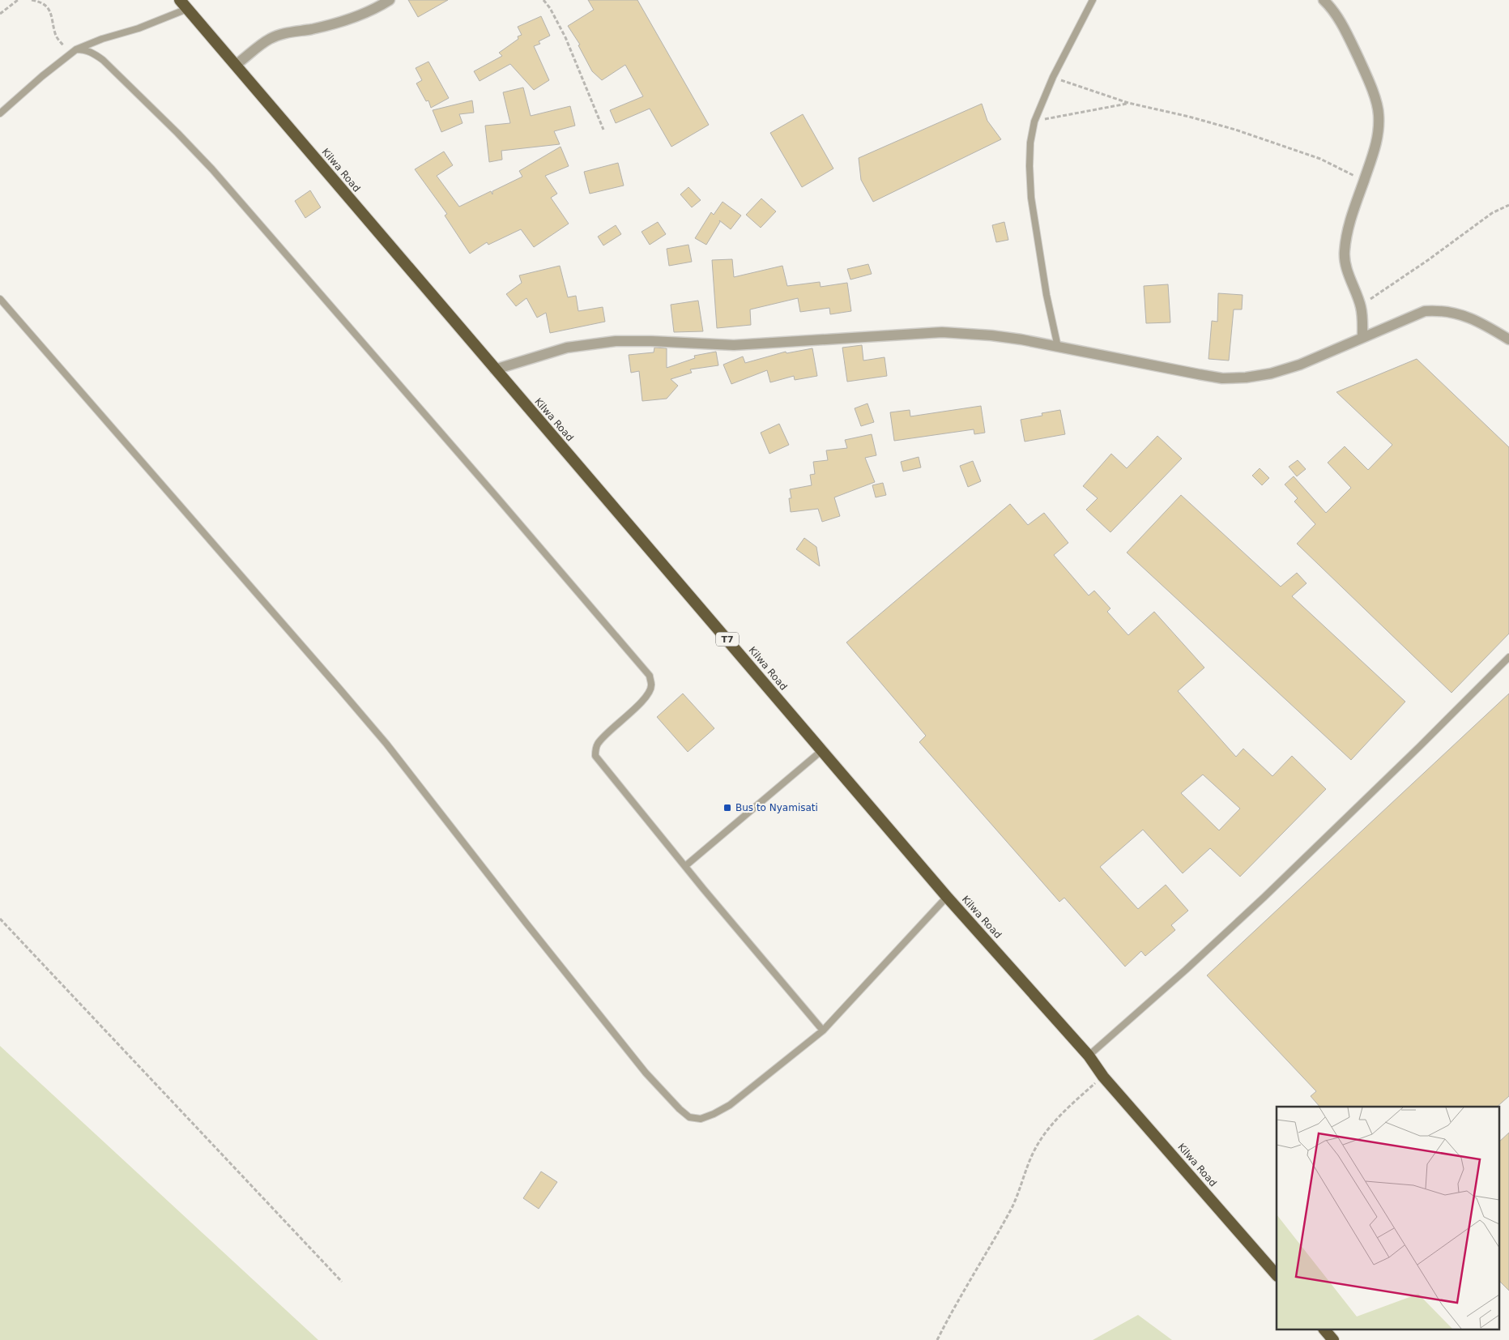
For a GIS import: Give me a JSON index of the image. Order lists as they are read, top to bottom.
{
  "streets": {
    "highway": ["Kilwa Road", "T7"]
  },
  "places": {
    "transit": ["Bus to Nyamisati"]
  }
}
